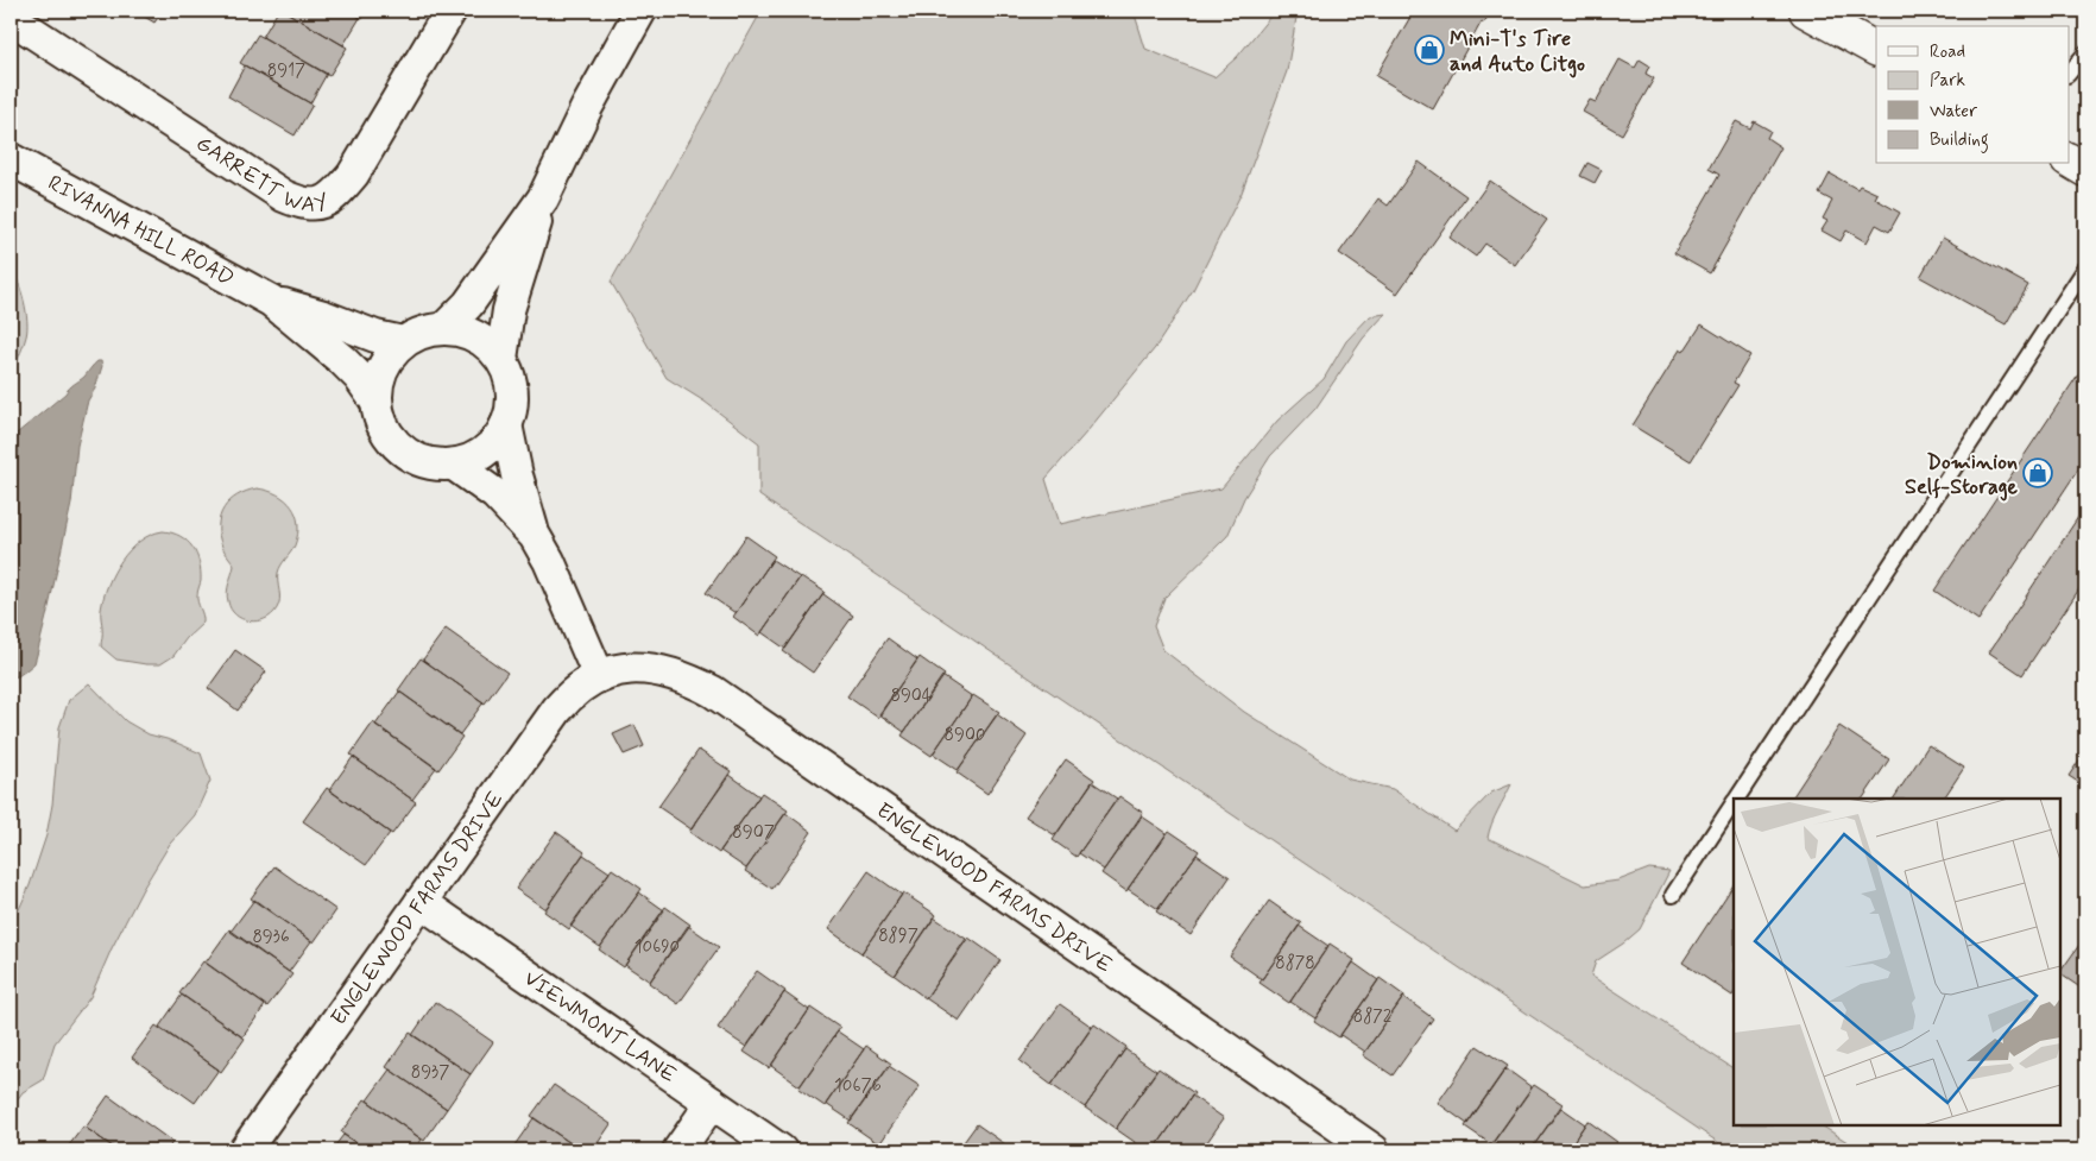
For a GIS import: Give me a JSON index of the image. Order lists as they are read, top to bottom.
{
  "streets": {
    "street": [
      "GARRETT WAY",
      "RIVANNA HILL ROAD",
      "ENGLEWOOD FARMS DRIVE",
      "VIEWMONT LANE"
    ]
  },
  "crossings": [
    ["ENGLEWOOD FARMS DRIVE", "VIEWMONT LANE"]
  ],
  "places": {
    "shop": ["Mini-T's Tire and Auto Citgo", "Dominion Self-Storage"]
  },
  "house_numbers": [
    "8917",
    "8904",
    "8900",
    "8907",
    "8897",
    "8936",
    "10690",
    "8878",
    "8872",
    "8937",
    "10676"
  ],
  "legend": [
    "Road",
    "Park",
    "Water",
    "Building"
  ]
}
